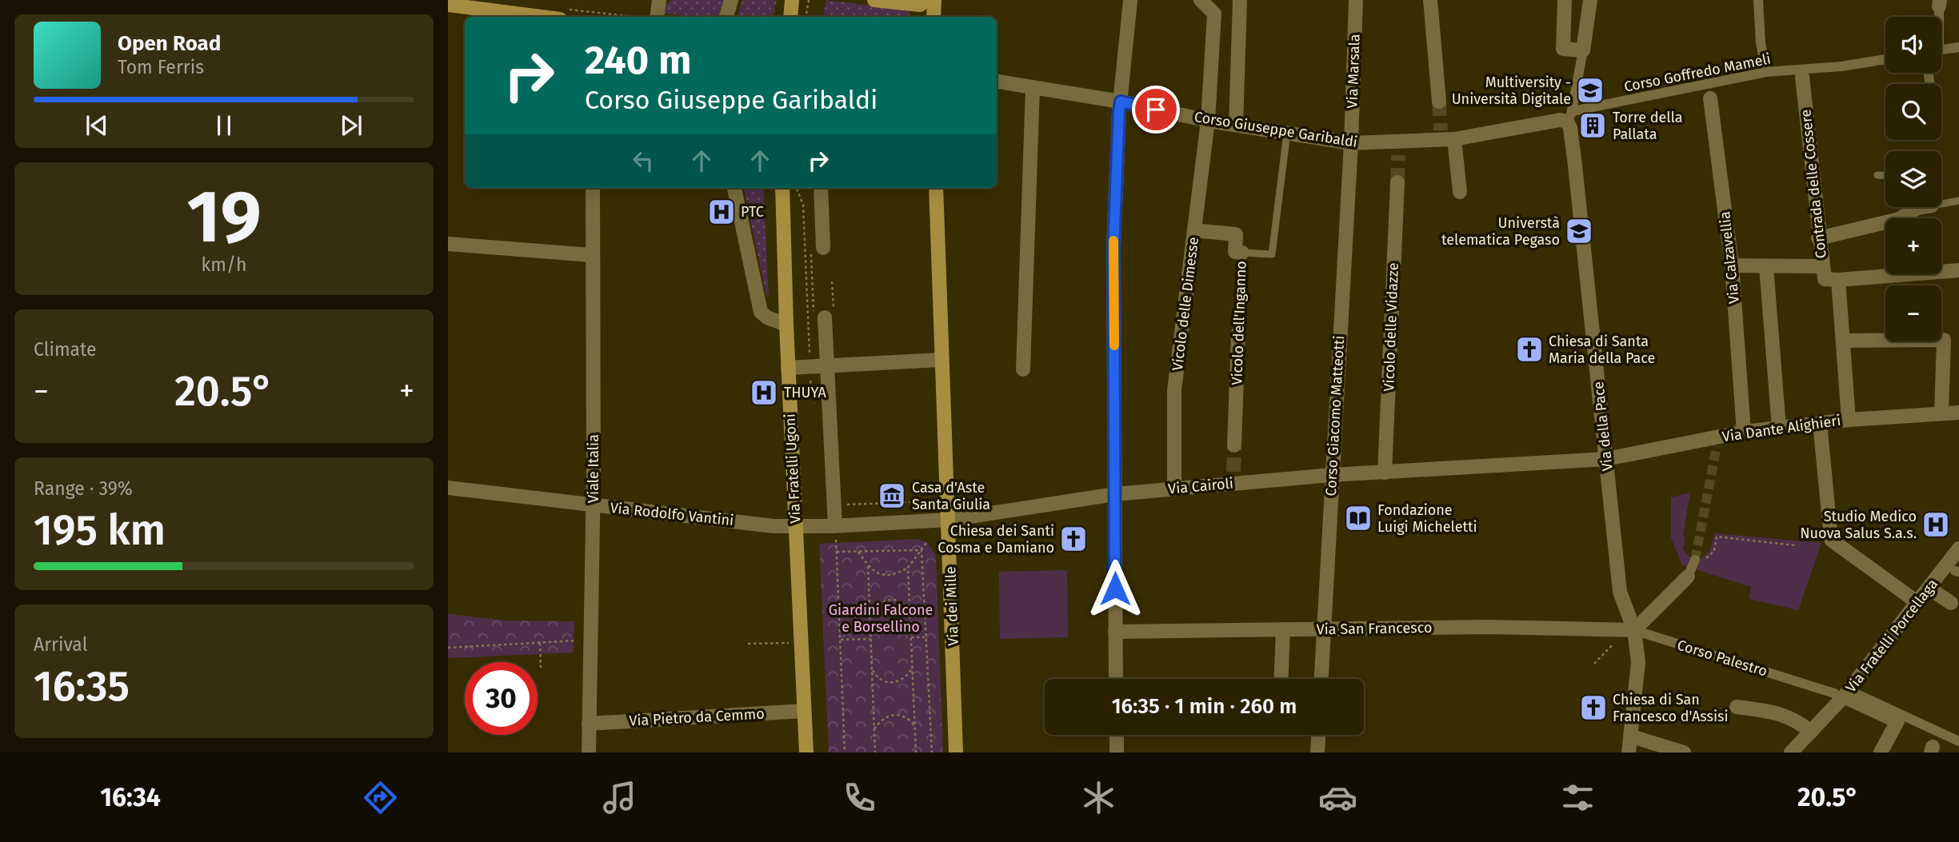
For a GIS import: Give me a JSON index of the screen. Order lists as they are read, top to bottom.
{
  "streets": {
    "main road": ["Via Fratelli Ugoni", "Via dei Mille"],
    "street": [
      "Via Marsala",
      "Corso Goffredo Mameli",
      "Corso Giuseppe Garibaldi",
      "Contrada delle Cossere",
      "Via Calzavellia",
      "Vicolo delle Dimesse",
      "Vicolo dell'Inganno",
      "Vicolo delle Vidazze",
      "Corso Giacomo Matteotti",
      "Via della Pace",
      "Via Dante Alighieri",
      "Viale Italia",
      "Via Cairoli",
      "Via Rodolfo Vantini",
      "Via San Francesco",
      "Via Fratelli Porcellaga",
      "Corso Palestro",
      "Via Pietro da Cemmo"
    ]
  },
  "crossings": [
    ["Via Marsala", "Corso Giuseppe Garibaldi"],
    ["Via Marsala", "Corso Giacomo Matteotti"],
    ["Corso Goffredo Mameli", "Corso Giuseppe Garibaldi"],
    ["Corso Goffredo Mameli", "Contrada delle Cossere"],
    ["Corso Goffredo Mameli", "Via Calzavellia"],
    ["Corso Goffredo Mameli", "Via della Pace"],
    ["Corso Giuseppe Garibaldi", "Vicolo delle Dimesse"],
    ["Corso Giuseppe Garibaldi", "Vicolo dell'Inganno"],
    ["Corso Giuseppe Garibaldi", "Corso Giacomo Matteotti"],
    ["Corso Giuseppe Garibaldi", "Via della Pace"],
    ["Via Calzavellia", "Via Dante Alighieri"],
    ["Vicolo delle Dimesse", "Via Cairoli"],
    ["Vicolo delle Vidazze", "Via Cairoli"],
    ["Corso Giacomo Matteotti", "Via Cairoli"],
    ["Corso Giacomo Matteotti", "Via San Francesco"],
    ["Via della Pace", "Via Dante Alighieri"],
    ["Via della Pace", "Via Cairoli"],
    ["Via della Pace", "Via San Francesco"],
    ["Via della Pace", "Corso Palestro"],
    ["Via Dante Alighieri", "Via Cairoli"],
    ["Viale Italia", "Via Rodolfo Vantini"],
    ["Viale Italia", "Via Pietro da Cemmo"],
    ["Via Fratelli Ugoni", "Via Cairoli"],
    ["Via Fratelli Ugoni", "Via Rodolfo Vantini"],
    ["Via Fratelli Ugoni", "Via Pietro da Cemmo"],
    ["Via Cairoli", "Via Rodolfo Vantini"],
    ["Via Cairoli", "Via dei Mille"],
    ["Via San Francesco", "Corso Palestro"],
    ["Via Fratelli Porcellaga", "Corso Palestro"]
  ],
  "parks": ["Giardini Falcone e Borsellino"],
  "places": {
    "school or university": ["Multiversity - Università Digitale", "Universtà telematica Pegaso"],
    "building": ["Torre della Pallata"],
    "hospital": ["PTC", "THUYA", "Studio Medico Nuova Salus S.a.s."],
    "church": ["Chiesa di Santa Maria della Pace", "Chiesa dei Santi Cosma e Damiano", "Chiesa di San Francesco d'Assisi"],
    "museum": ["Casa d'Aste Santa Giulia"],
    "library": ["Fondazione Luigi Micheletti"]
  },
  "page": {
    "map_buttons": ["+", "−"],
    "turn": ["240 m", "Corso Giuseppe Garibaldi"],
    "song": ["Open Road", "Tom Ferris"],
    "tile": [
      ["19", "km/h"],
      "Climate",
      ["Range · 39%", "195 km"],
      ["Arrival", "16:35"]
    ],
    "heat": ["−", "20.5°", "+"],
    "limit": "30",
    "trip": "16:35 · 1 min · 260 m",
    "tabs": ["16:34", "20.5°"]
  }
}
